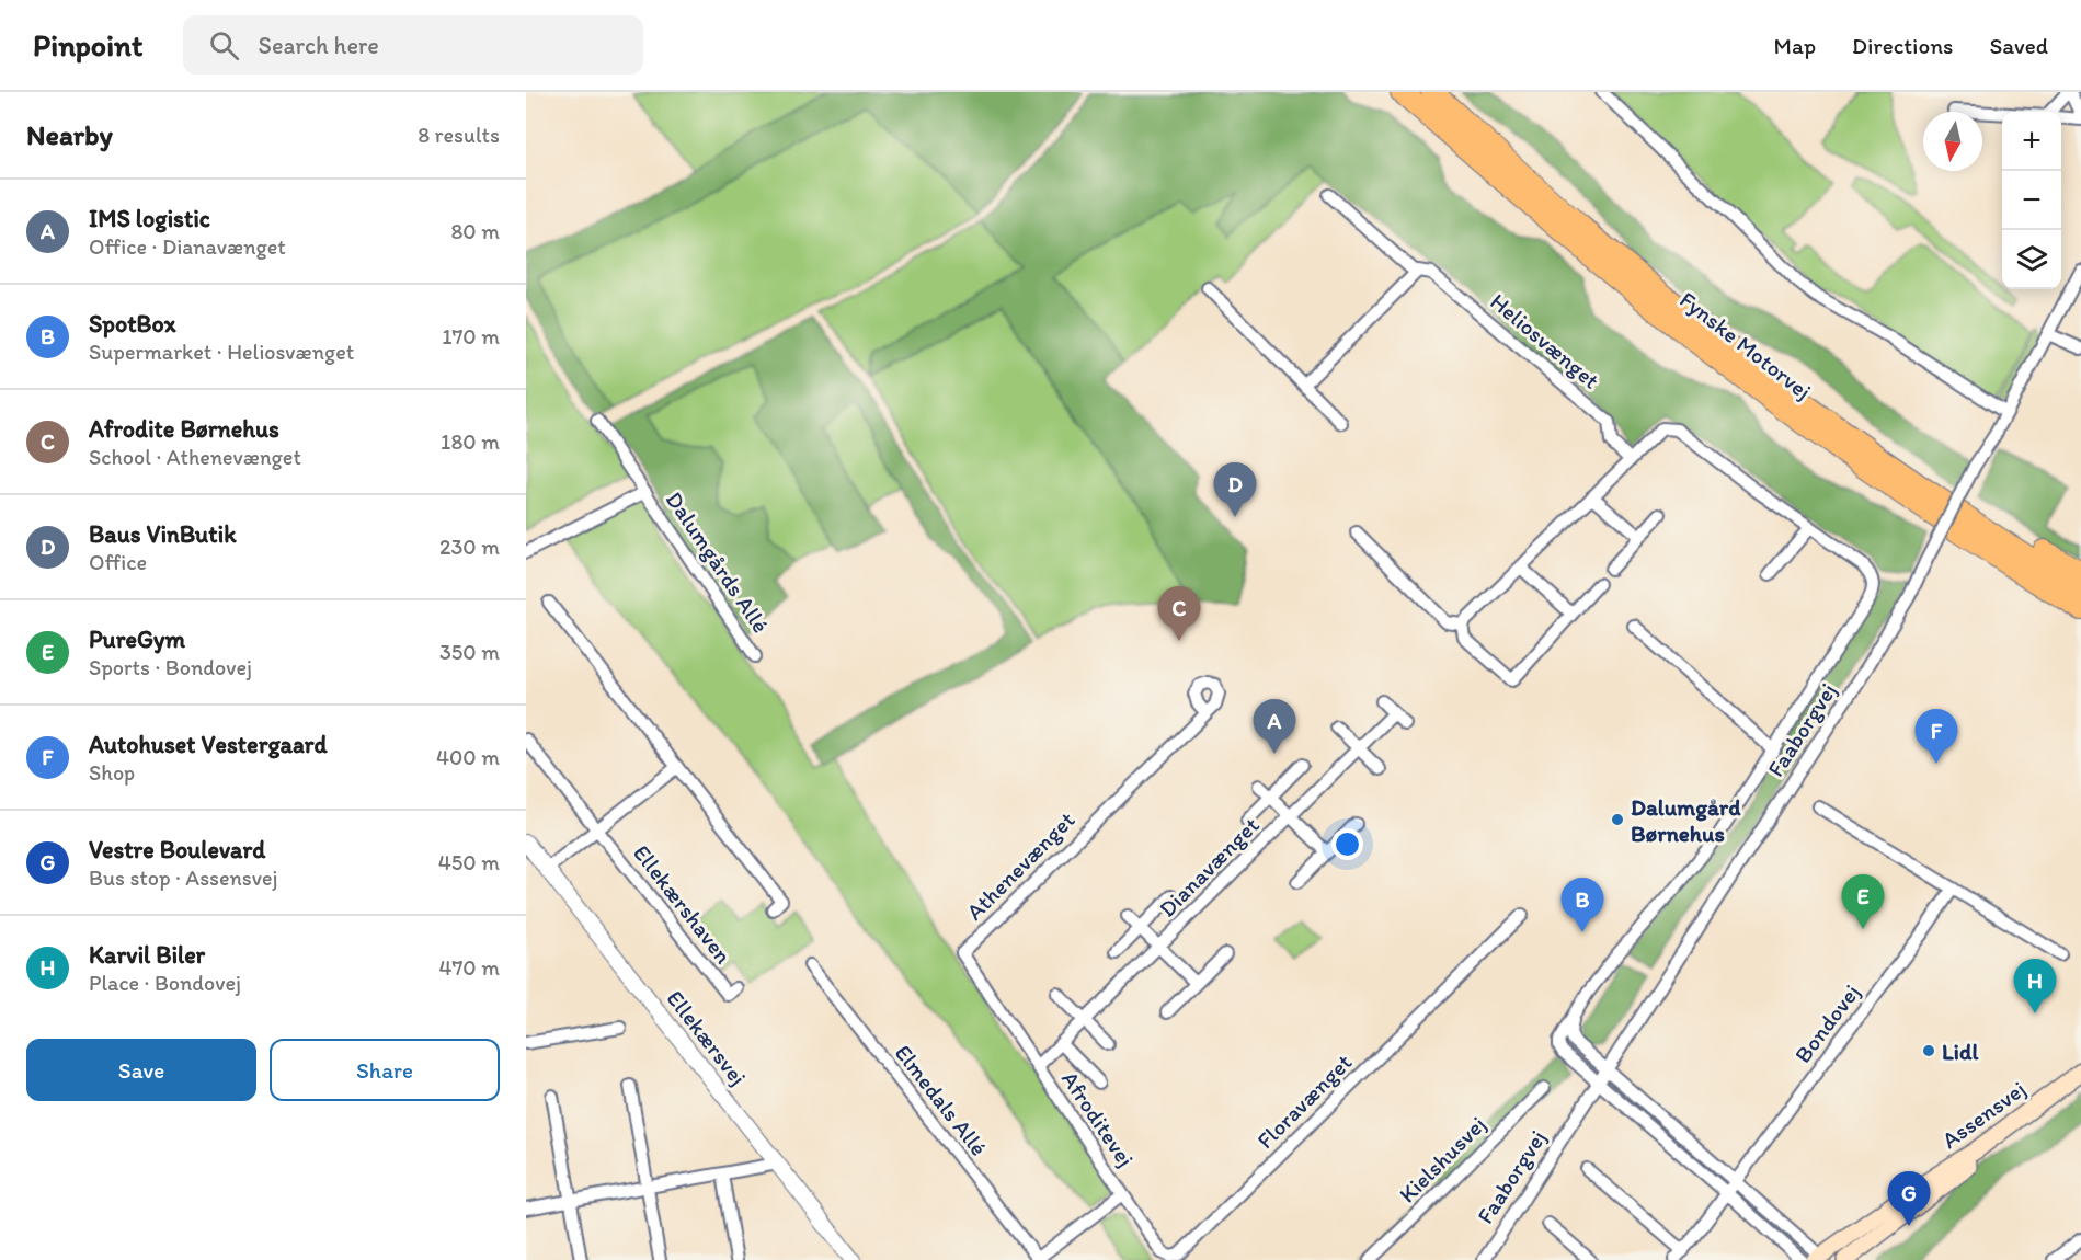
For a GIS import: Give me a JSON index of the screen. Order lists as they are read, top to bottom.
{
  "streets": {
    "highway": ["Fynske Motorvej"],
    "main road": ["Assensvej"],
    "street": [
      "Heliosvænget",
      "Dalumgårds Allé",
      "Faaborgvej",
      "Athenevænget",
      "Dianavænget",
      "Ellekærshaven",
      "Bondovej",
      "Ellekærsvej",
      "Elmedals Allé",
      "Floravænget",
      "Afroditevej",
      "Kielshusvej"
    ]
  },
  "crossings": [
    ["Athenevænget", "Dianavænget"],
    ["Athenevænget", "Afroditevej"],
    ["Dianavænget", "Afroditevej"],
    ["Floravænget", "Afroditevej"]
  ],
  "places": ["Dalumgård Børnehus", "Lidl"],
  "north": "bottom",
  "page": {
    "header": "Pinpoint",
    "search": "Search here",
    "nav": ["Map", "Directions", "Saved"],
    "heading": ["Nearby", "8 results"],
    "map_buttons": ["+", "−"],
    "list": [
      {
        "mark": "A",
        "name": "IMS logistic",
        "note": "Office · Dianavænget",
        "value": "80 m"
      },
      {
        "mark": "B",
        "name": "SpotBox",
        "note": "Supermarket · Heliosvænget",
        "value": "170 m"
      },
      {
        "mark": "C",
        "name": "Afrodite Børnehus",
        "note": "School · Athenevænget",
        "value": "180 m"
      },
      {
        "mark": "D",
        "name": "Baus VinButik",
        "note": "Office",
        "value": "230 m"
      },
      {
        "mark": "E",
        "name": "PureGym",
        "note": "Sports · Bondovej",
        "value": "350 m"
      },
      {
        "mark": "F",
        "name": "Autohuset Vestergaard",
        "note": "Shop",
        "value": "400 m"
      },
      {
        "mark": "G",
        "name": "Vestre Boulevard",
        "note": "Bus stop · Assensvej",
        "value": "450 m"
      },
      {
        "mark": "H",
        "name": "Karvil Biler",
        "note": "Place · Bondovej",
        "value": "470 m"
      }
    ],
    "pins": [
      "D",
      "C",
      "A",
      "F",
      "E",
      "B",
      "H",
      "G"
    ],
    "buttons": ["Save", "Share"]
  }
}
